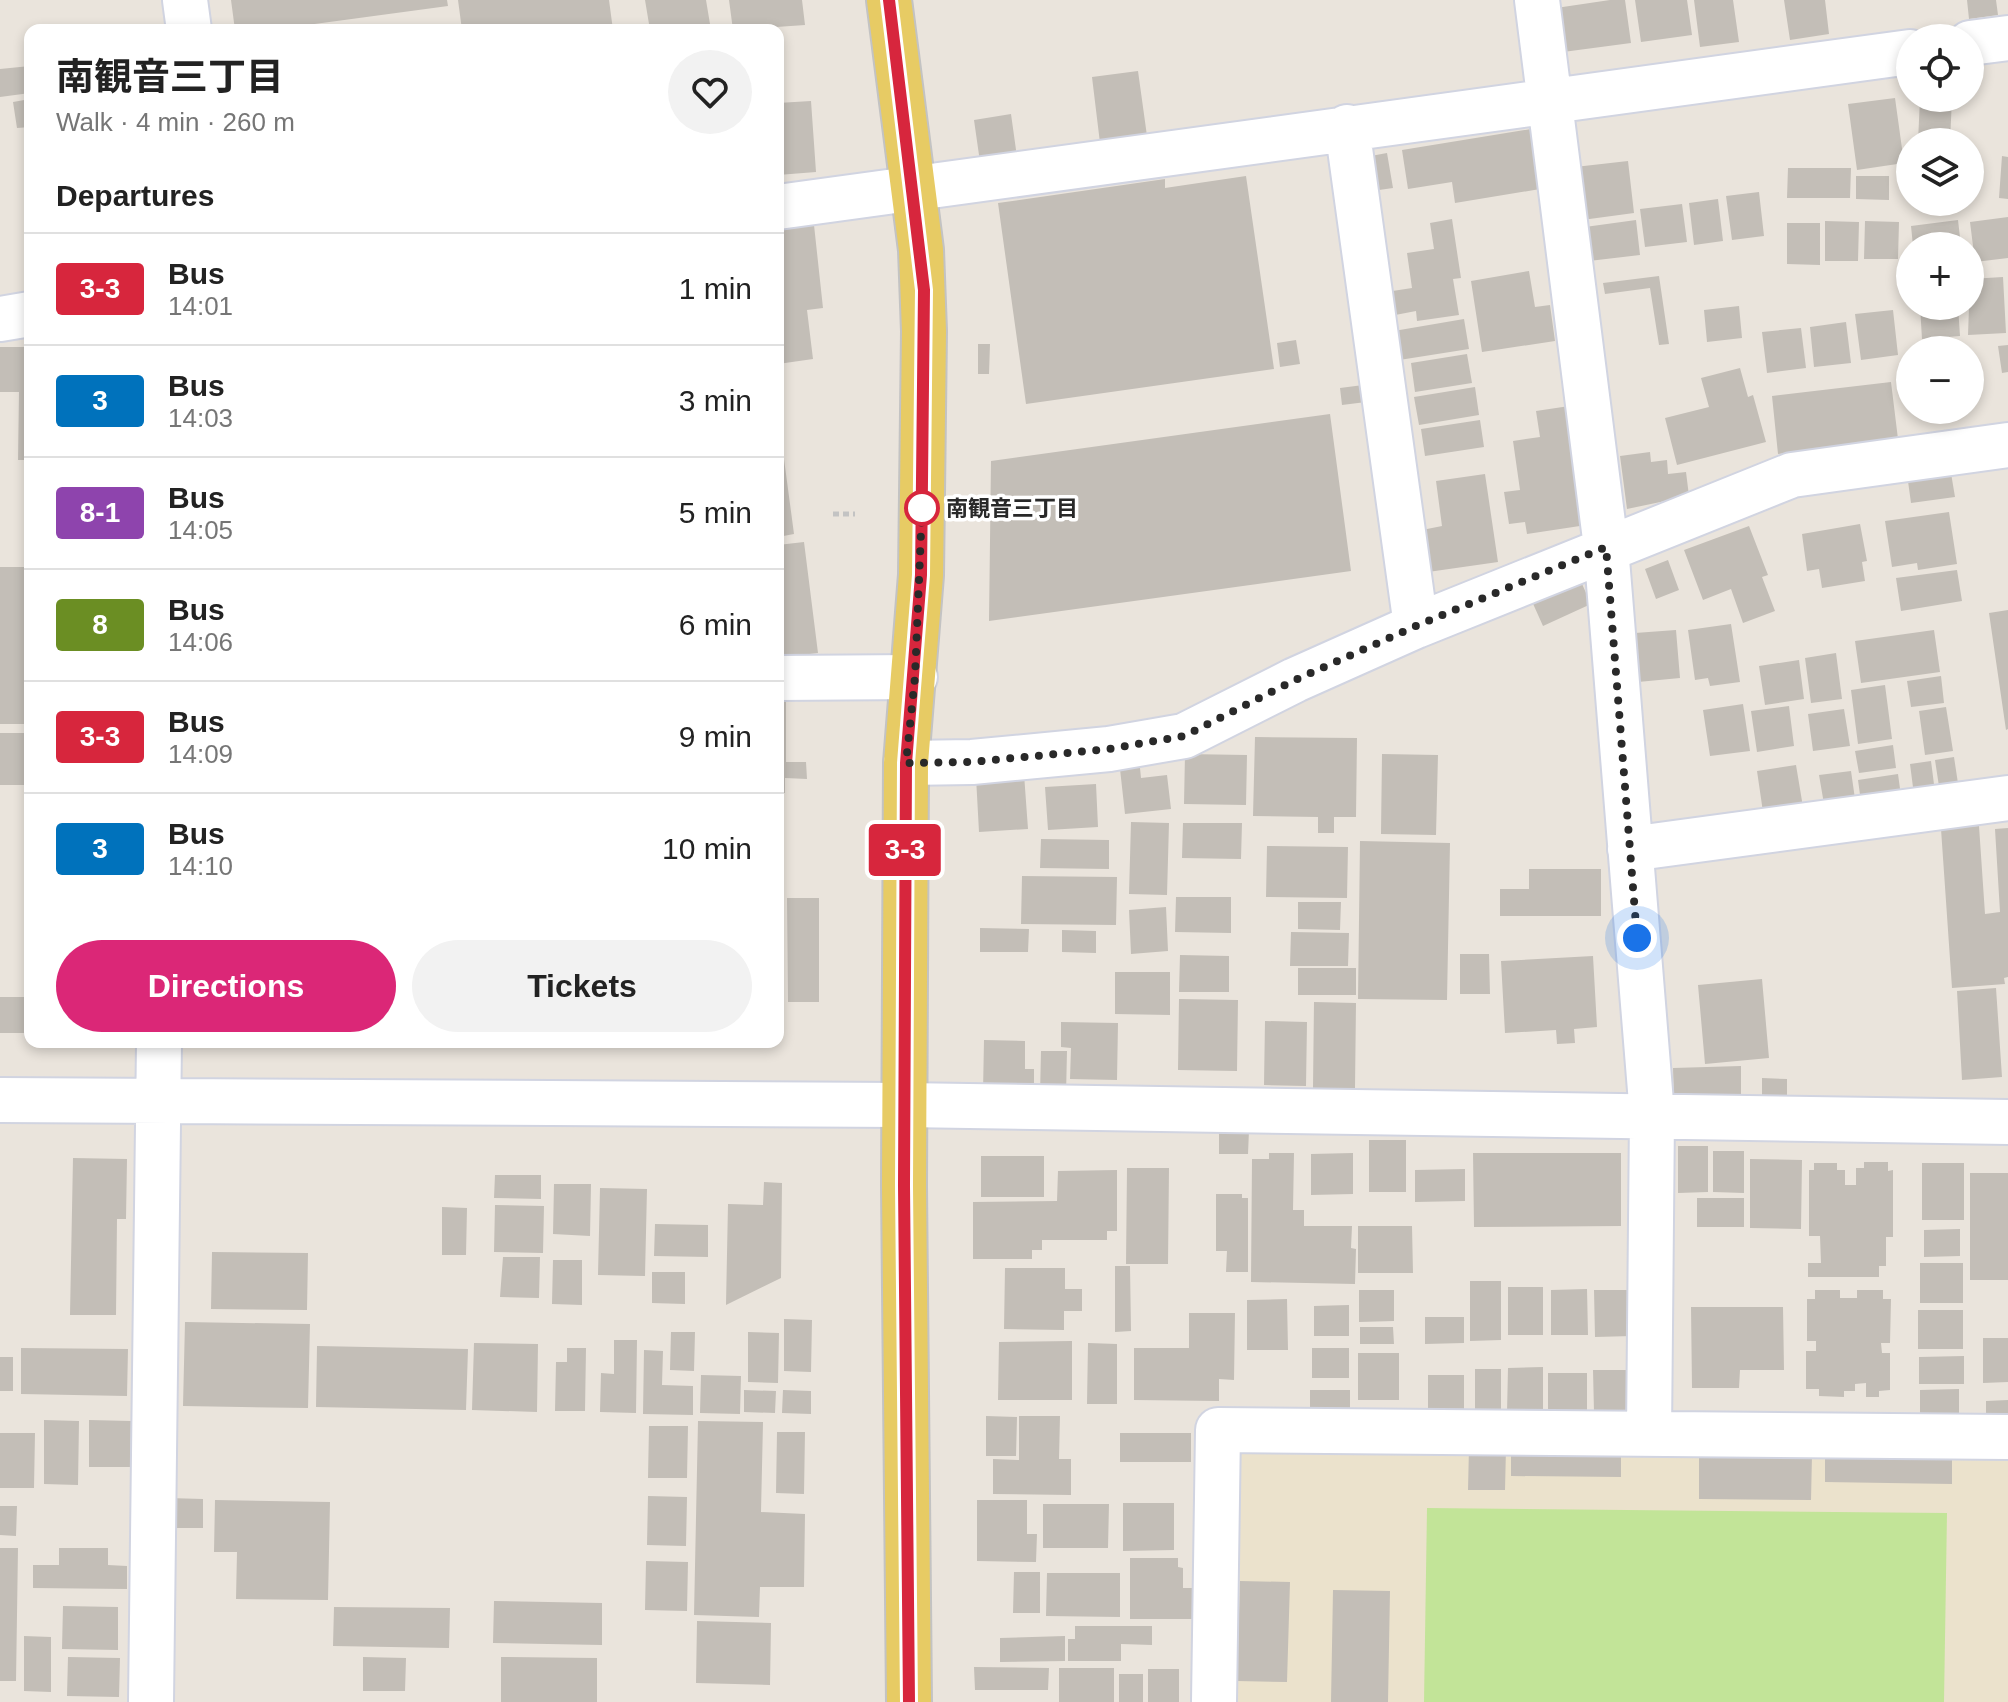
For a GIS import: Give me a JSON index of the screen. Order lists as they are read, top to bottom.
{
  "places": ["南観音三丁目"],
  "lines": ["bus line 3-3"],
  "page": {
    "on_map": "3-3",
    "map_buttons": ["+", "−"],
    "heading": [
      ["南観音三丁目", "Walk · 4 min · 260 m"],
      "Departures"
    ],
    "list": [
      {
        "mark": "3-3",
        "name": "Bus",
        "note": "14:01",
        "value": "1 min"
      },
      {
        "mark": "3",
        "name": "Bus",
        "note": "14:03",
        "value": "3 min"
      },
      {
        "mark": "8-1",
        "name": "Bus",
        "note": "14:05",
        "value": "5 min"
      },
      {
        "mark": "8",
        "name": "Bus",
        "note": "14:06",
        "value": "6 min"
      },
      {
        "mark": "3-3",
        "name": "Bus",
        "note": "14:09",
        "value": "9 min"
      },
      {
        "mark": "3",
        "name": "Bus",
        "note": "14:10",
        "value": "10 min"
      }
    ],
    "buttons": ["Directions", "Tickets"]
  }
}
